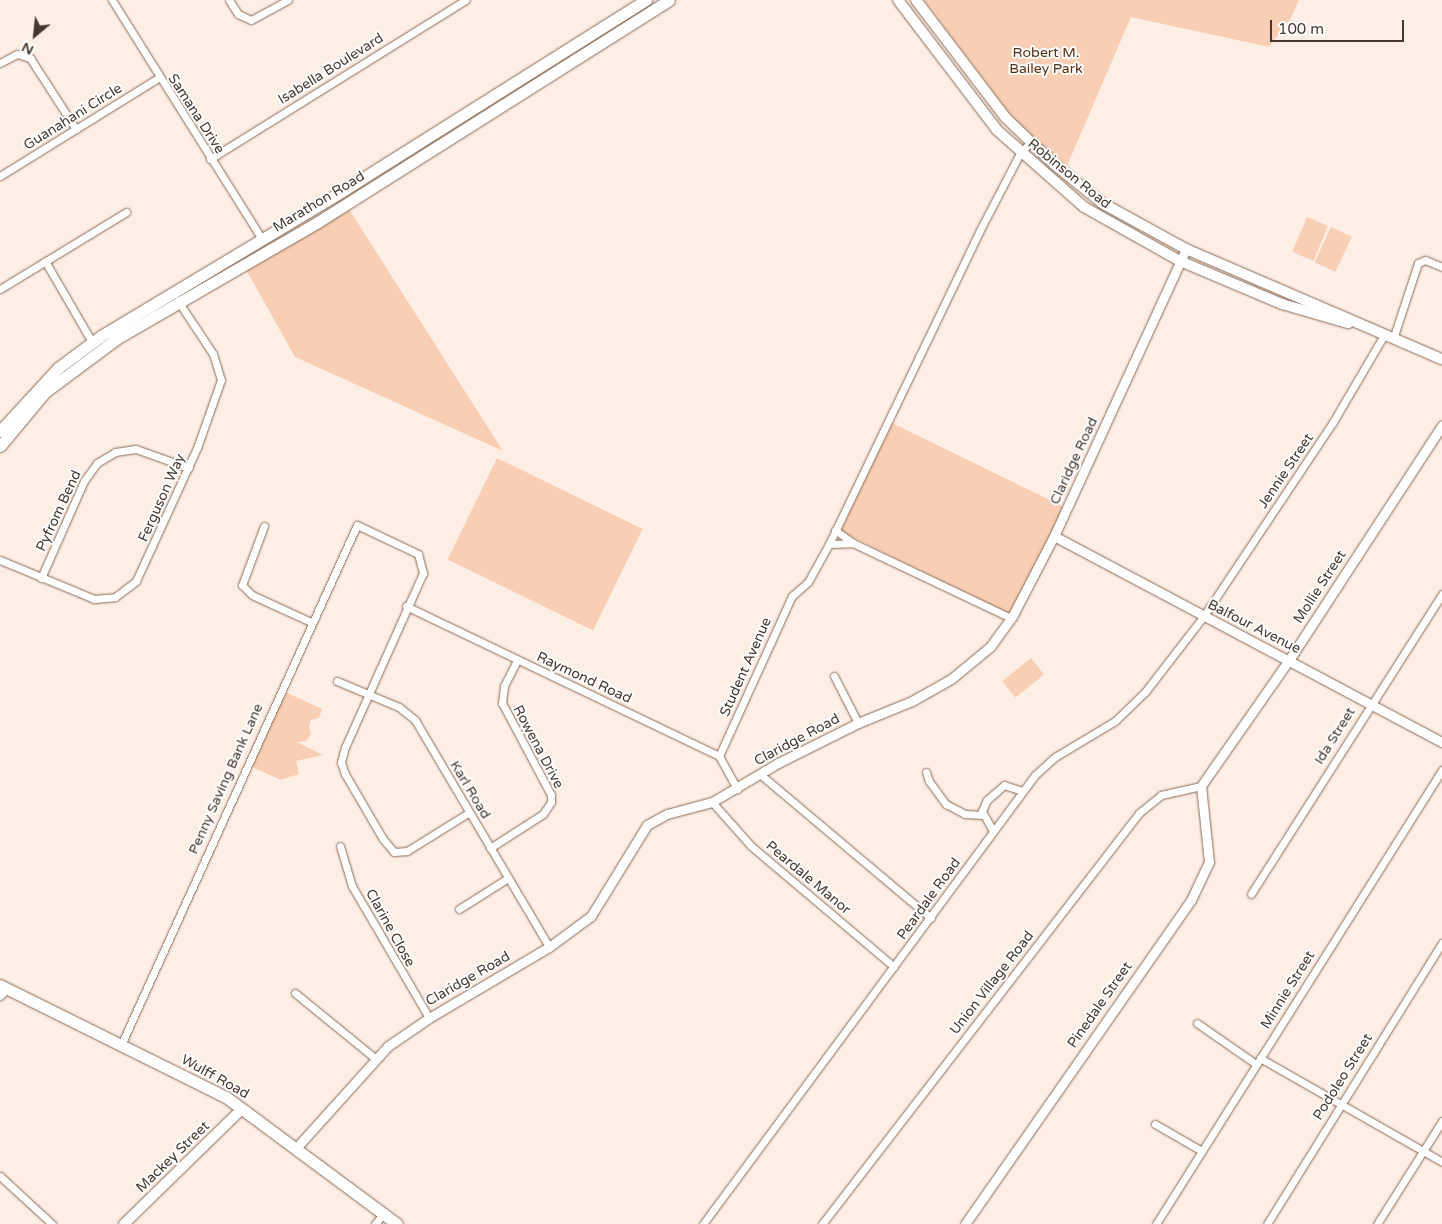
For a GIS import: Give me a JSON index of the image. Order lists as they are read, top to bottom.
{
  "streets": {
    "main road": [
      "Robinson Road",
      "Marathon Road",
      "Wulff Road",
      "Mackey Street"
    ],
    "street": [
      "Isabella Boulevard",
      "Samana Drive",
      "Guanahani Circle",
      "Claridge Road",
      "Jennie Street",
      "Ferguson Way",
      "Pyfrom Bend",
      "Mollie Street",
      "Balfour Avenue",
      "Student Avenue",
      "Raymond Road",
      "Ida Street",
      "Rowena Drive",
      "Penny Saving Bank Lane",
      "Karl Road",
      "Peardale Manor",
      "Peardale Road",
      "Clarine Close",
      "Union Village Road",
      "Minnie Street",
      "Pinedale Street",
      "Podoleo Street"
    ]
  },
  "crossings": [
    ["Isabella Boulevard", "Samana Drive"],
    ["Samana Drive", "Guanahani Circle"],
    ["Samana Drive", "Marathon Road"],
    ["Robinson Road", "Claridge Road"],
    ["Robinson Road", "Jennie Street"],
    ["Marathon Road", "Ferguson Way"],
    ["Claridge Road", "Balfour Avenue"],
    ["Claridge Road", "Karl Road"],
    ["Claridge Road", "Peardale Manor"],
    ["Claridge Road", "Clarine Close"],
    ["Claridge Road", "Wulff Road"],
    ["Jennie Street", "Balfour Avenue"],
    ["Jennie Street", "Peardale Road"],
    ["Ferguson Way", "Pyfrom Bend"],
    ["Mollie Street", "Balfour Avenue"],
    ["Mollie Street", "Union Village Road"],
    ["Mollie Street", "Pinedale Street"],
    ["Balfour Avenue", "Ida Street"],
    ["Balfour Avenue", "Peardale Road"],
    ["Student Avenue", "Raymond Road"],
    ["Raymond Road", "Rowena Drive"],
    ["Raymond Road", "Penny Saving Bank Lane"],
    ["Rowena Drive", "Karl Road"],
    ["Penny Saving Bank Lane", "Wulff Road"],
    ["Peardale Manor", "Peardale Road"],
    ["Union Village Road", "Pinedale Street"],
    ["Wulff Road", "Mackey Street"]
  ],
  "parks": ["Robert M. Bailey Park"],
  "scale_bar": "100 m",
  "north": "bottom left"
}
